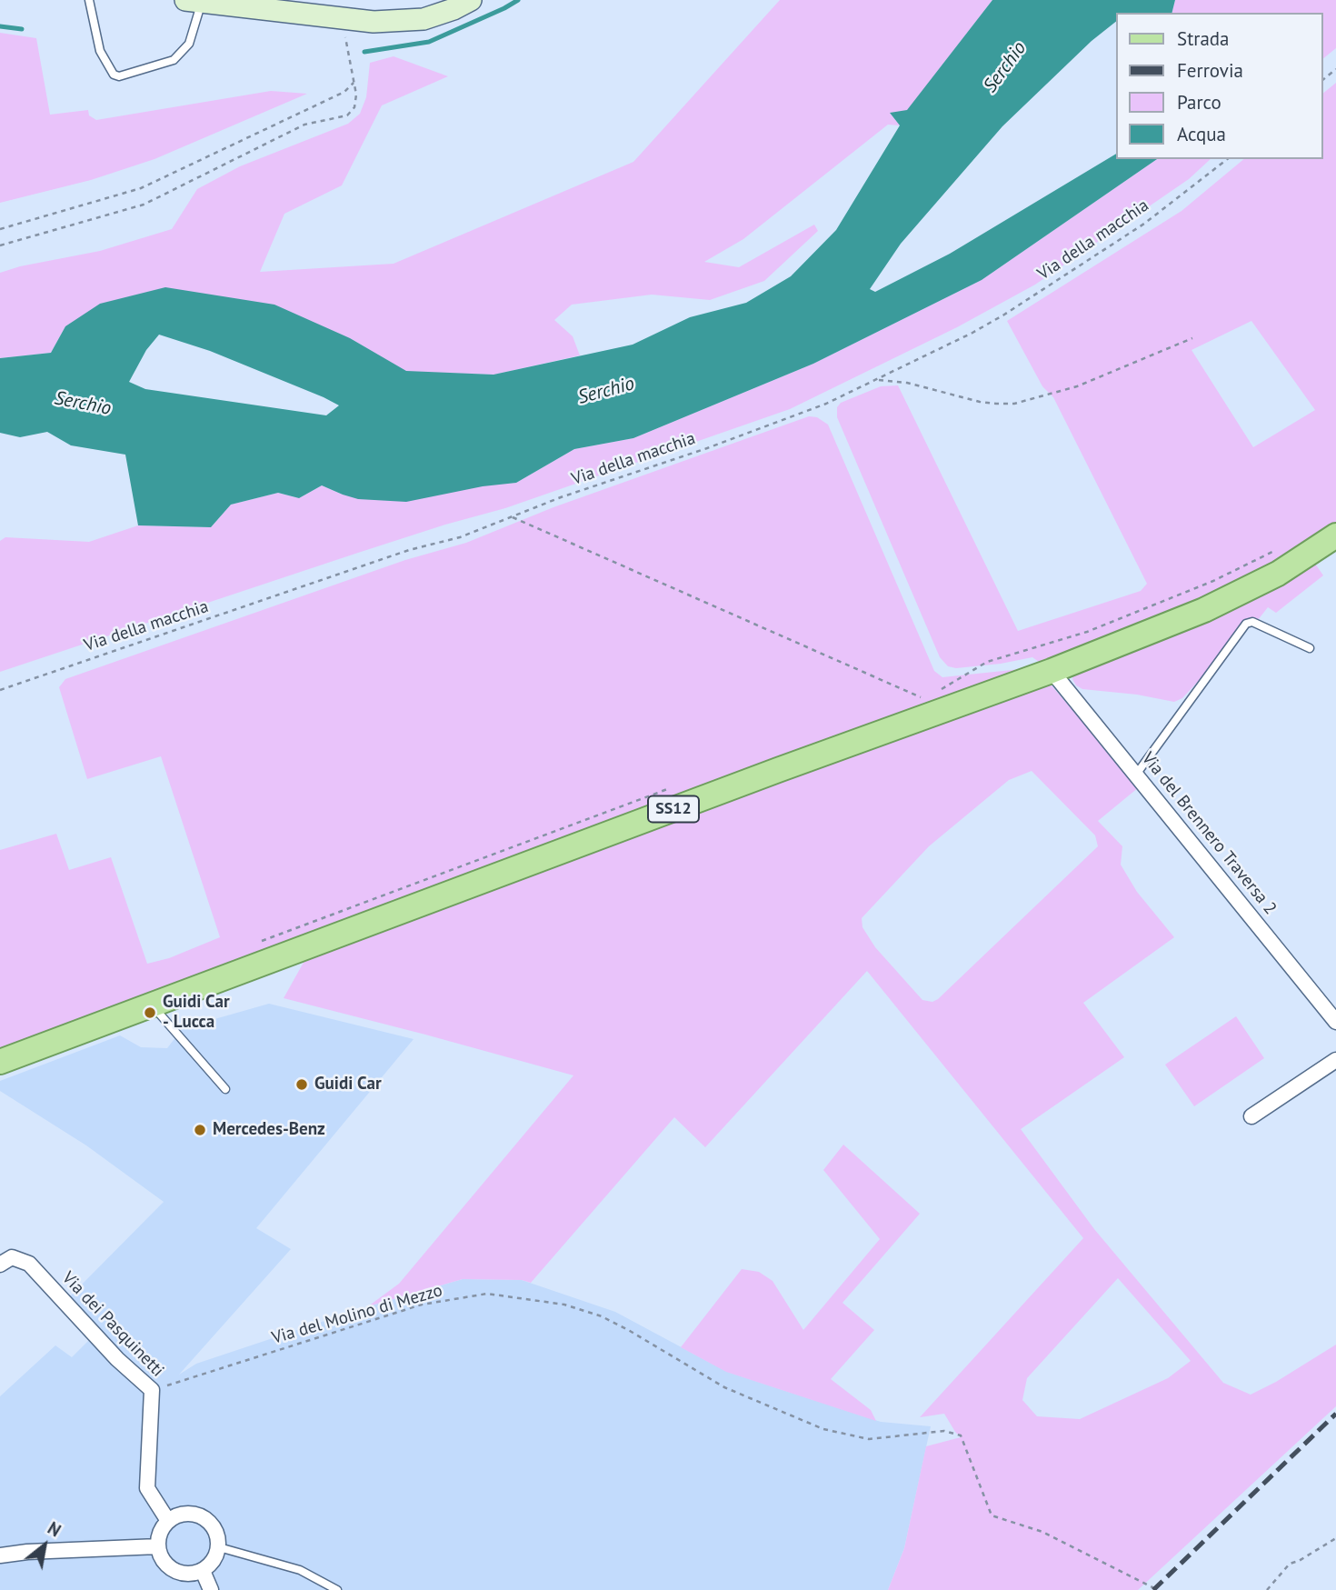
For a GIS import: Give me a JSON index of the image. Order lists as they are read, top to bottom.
{
  "streets": {
    "main road": ["SS12"],
    "street": ["Via del Brennero Traversa 2", "Via dei Pasquinetti"],
    "path": ["Via della macchia", "Via del Molino di Mezzo"]
  },
  "crossings": [
    ["SS12", "Via del Brennero Traversa 2"],
    ["Via del Molino di Mezzo", "Via dei Pasquinetti"]
  ],
  "water": ["Serchio"],
  "places": ["Guidi Car - Lucca", "Guidi Car", "Mercedes-Benz"],
  "legend": [
    "Strada",
    "Ferrovia",
    "Parco",
    "Acqua"
  ],
  "north": "top right"
}
